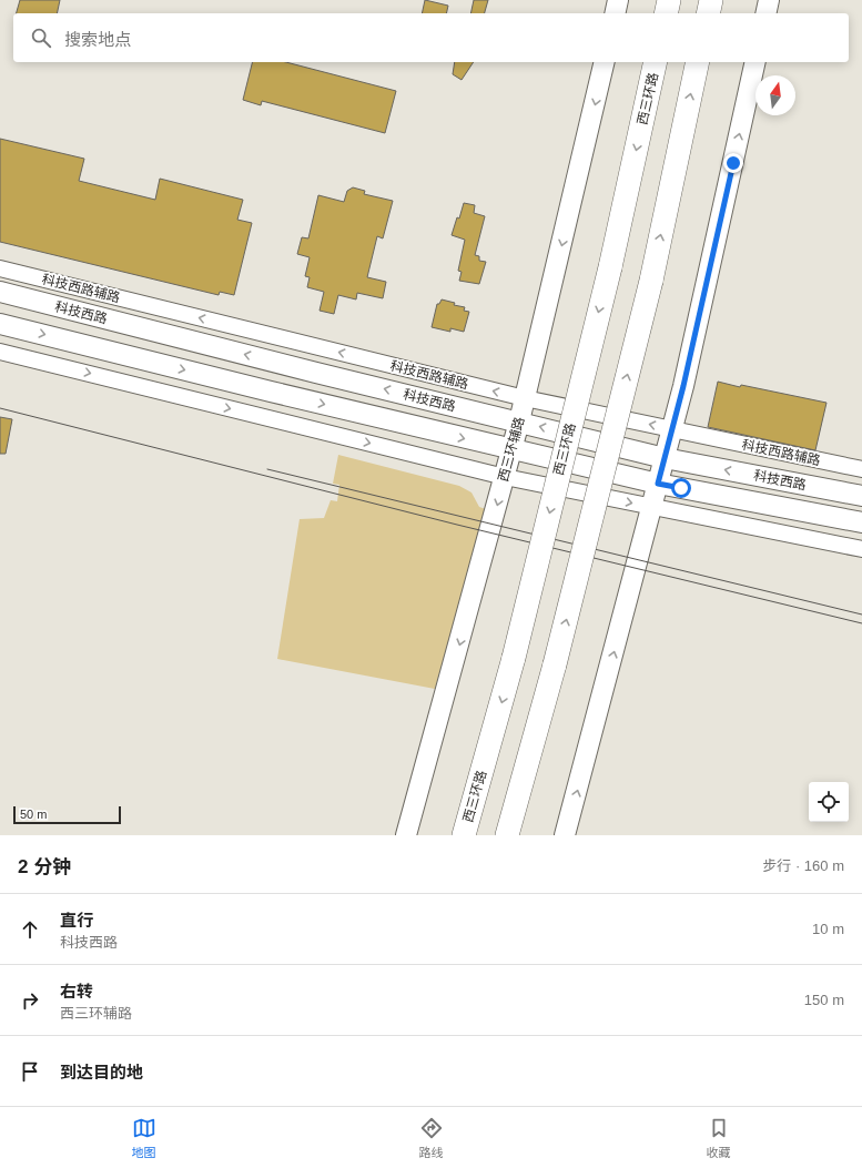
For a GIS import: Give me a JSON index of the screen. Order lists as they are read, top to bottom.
{
  "streets": {
    "highway": ["西三环路"],
    "main road": ["科技西路", "西三环辅路"],
    "street": ["科技西路辅路"]
  },
  "crossings": [
    ["科技西路辅路", "西三环辅路"],
    ["科技西路", "西三环辅路"]
  ],
  "scale_bar": "50 m",
  "north": "top",
  "page": {
    "search": "搜索地点",
    "scale": "50 m",
    "heading": ["2 分钟", "步行 · 160 m"],
    "list": [
      ["直行", "科技西路", "10 m"],
      ["右转", "西三环辅路", "150 m"],
      "到达目的地"
    ],
    "nav": ["地图", "路线", "收藏"]
  }
}
